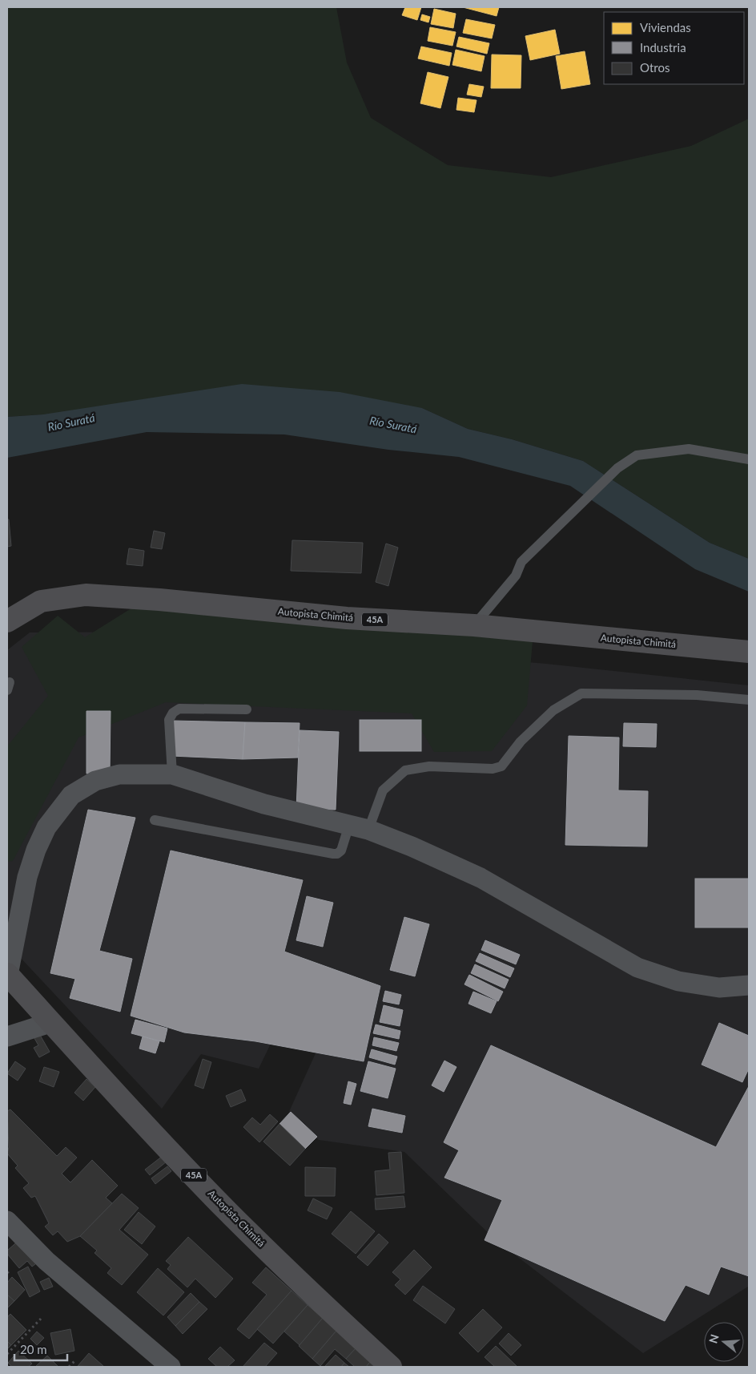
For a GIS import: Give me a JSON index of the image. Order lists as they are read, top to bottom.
{
  "streets": {
    "highway": ["Autopista Chimitá", "45A"]
  },
  "water": ["Río Suratá"],
  "legend": ["Viviendas", "Industria", "Otros"],
  "scale_bar": "20 m",
  "north": "left"
}
